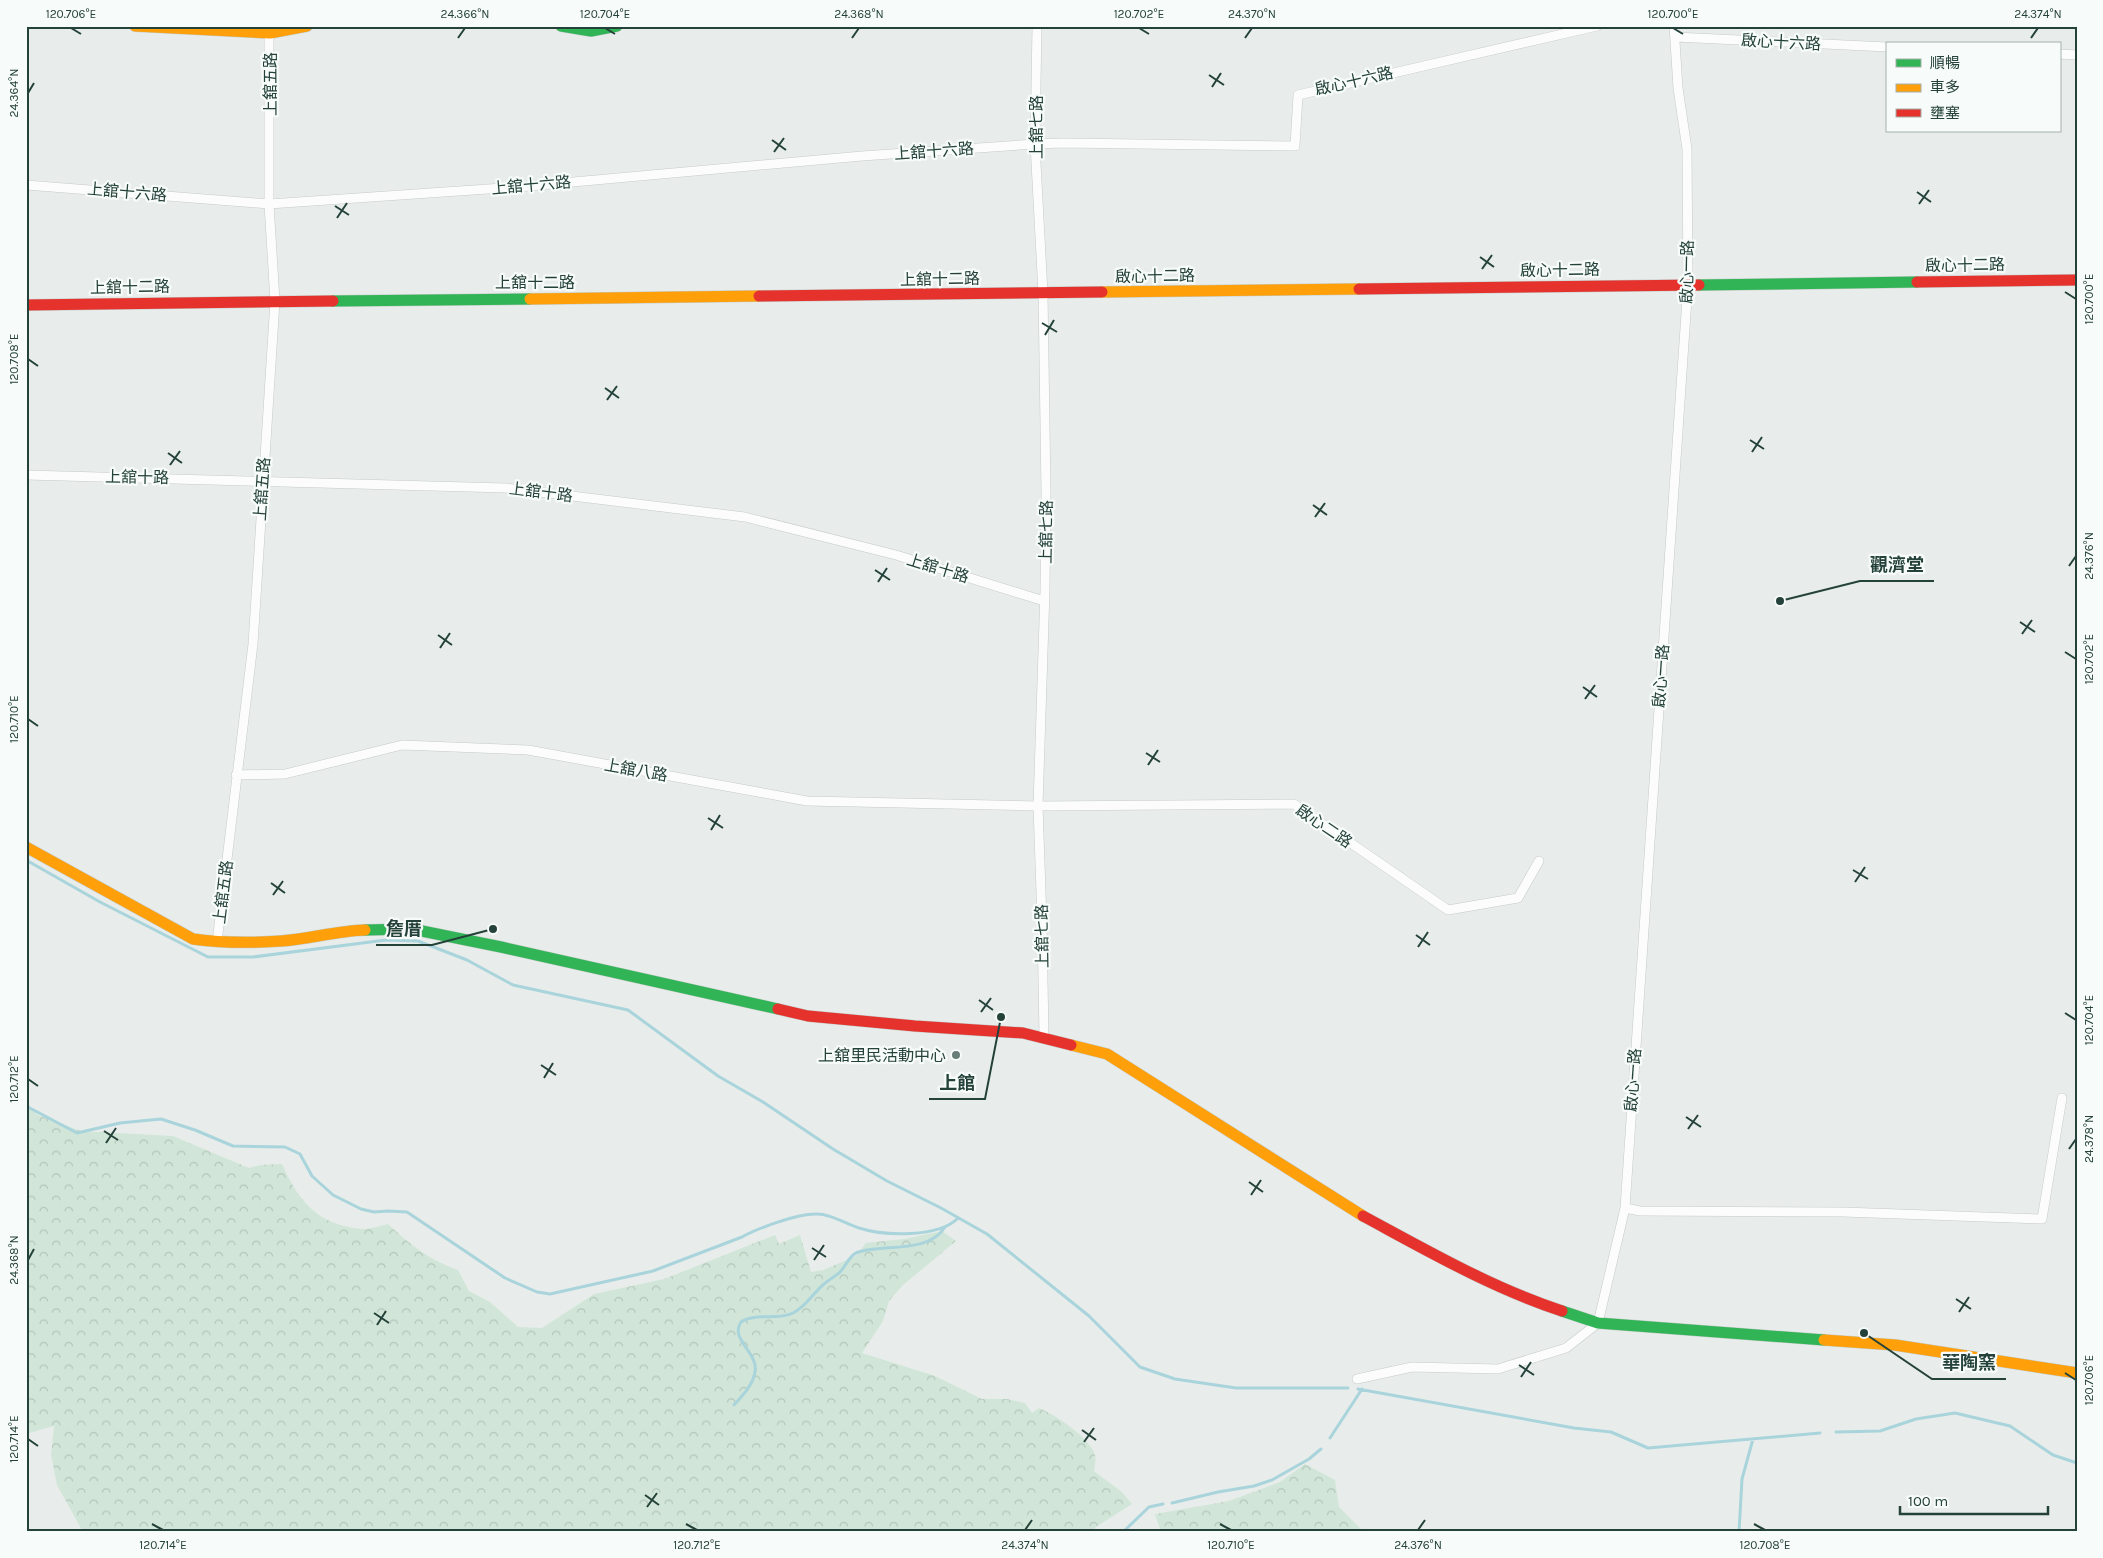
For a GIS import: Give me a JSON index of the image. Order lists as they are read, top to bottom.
{
  "streets": {
    "street": [
      "啟心十六路",
      "上舘五路",
      "上舘七路",
      "上舘十六路",
      "啟心十二路",
      "啟心一路",
      "上舘十二路",
      "上舘十路",
      "上舘八路",
      "啟心二路"
    ]
  },
  "crossings": [
    ["啟心十六路", "上舘七路"],
    ["啟心十六路", "上舘十六路"],
    ["啟心十六路", "啟心一路"],
    ["上舘五路", "上舘十六路"],
    ["上舘五路", "上舘十二路"],
    ["上舘五路", "上舘十路"],
    ["上舘五路", "上舘八路"],
    ["上舘七路", "上舘十六路"],
    ["上舘七路", "啟心十二路"],
    ["上舘七路", "上舘十二路"],
    ["上舘七路", "上舘十路"],
    ["上舘七路", "上舘八路"],
    ["上舘七路", "啟心二路"],
    ["啟心十二路", "啟心一路"],
    ["啟心十二路", "上舘十二路"],
    ["上舘八路", "啟心二路"]
  ],
  "places": [
    "觀濟堂",
    "詹厝",
    "上館",
    "上舘里民活動中心",
    "華陶窯"
  ],
  "legend": ["順暢", "車多", "壅塞"],
  "scale_bar": "100 m",
  "coordinates": [
    "120.706°E",
    "24.366°N",
    "120.704°E",
    "24.368°N",
    "120.702°E",
    "24.370°N",
    "120.700°E",
    "24.374°N",
    "24.364°N",
    "120.708°E",
    "24.376°N",
    "120.710°E",
    "120.712°E",
    "24.378°N",
    "120.714°E"
  ]
}
